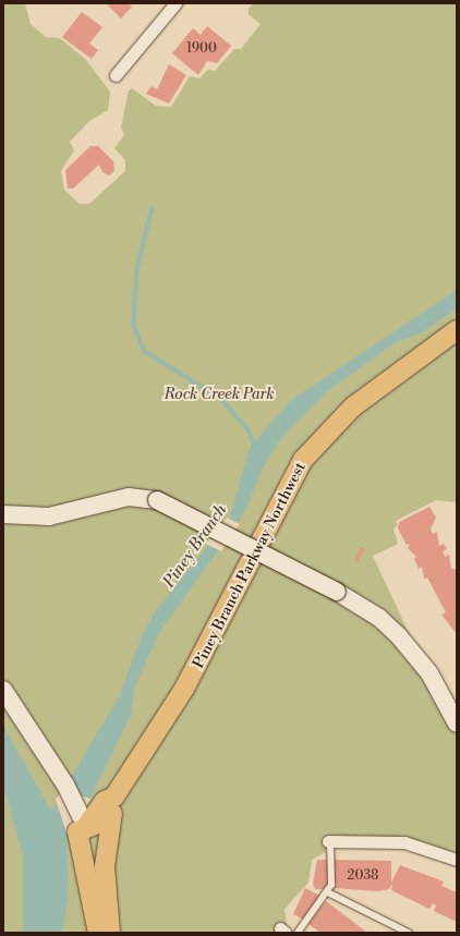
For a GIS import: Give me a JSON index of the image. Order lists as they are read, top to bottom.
{
  "streets": {
    "main road": ["Piney Branch Parkway Northwest"]
  },
  "water": ["Piney Branch"],
  "parks": ["Rock Creek Park"],
  "house_numbers": ["1900", "2038"]
}
